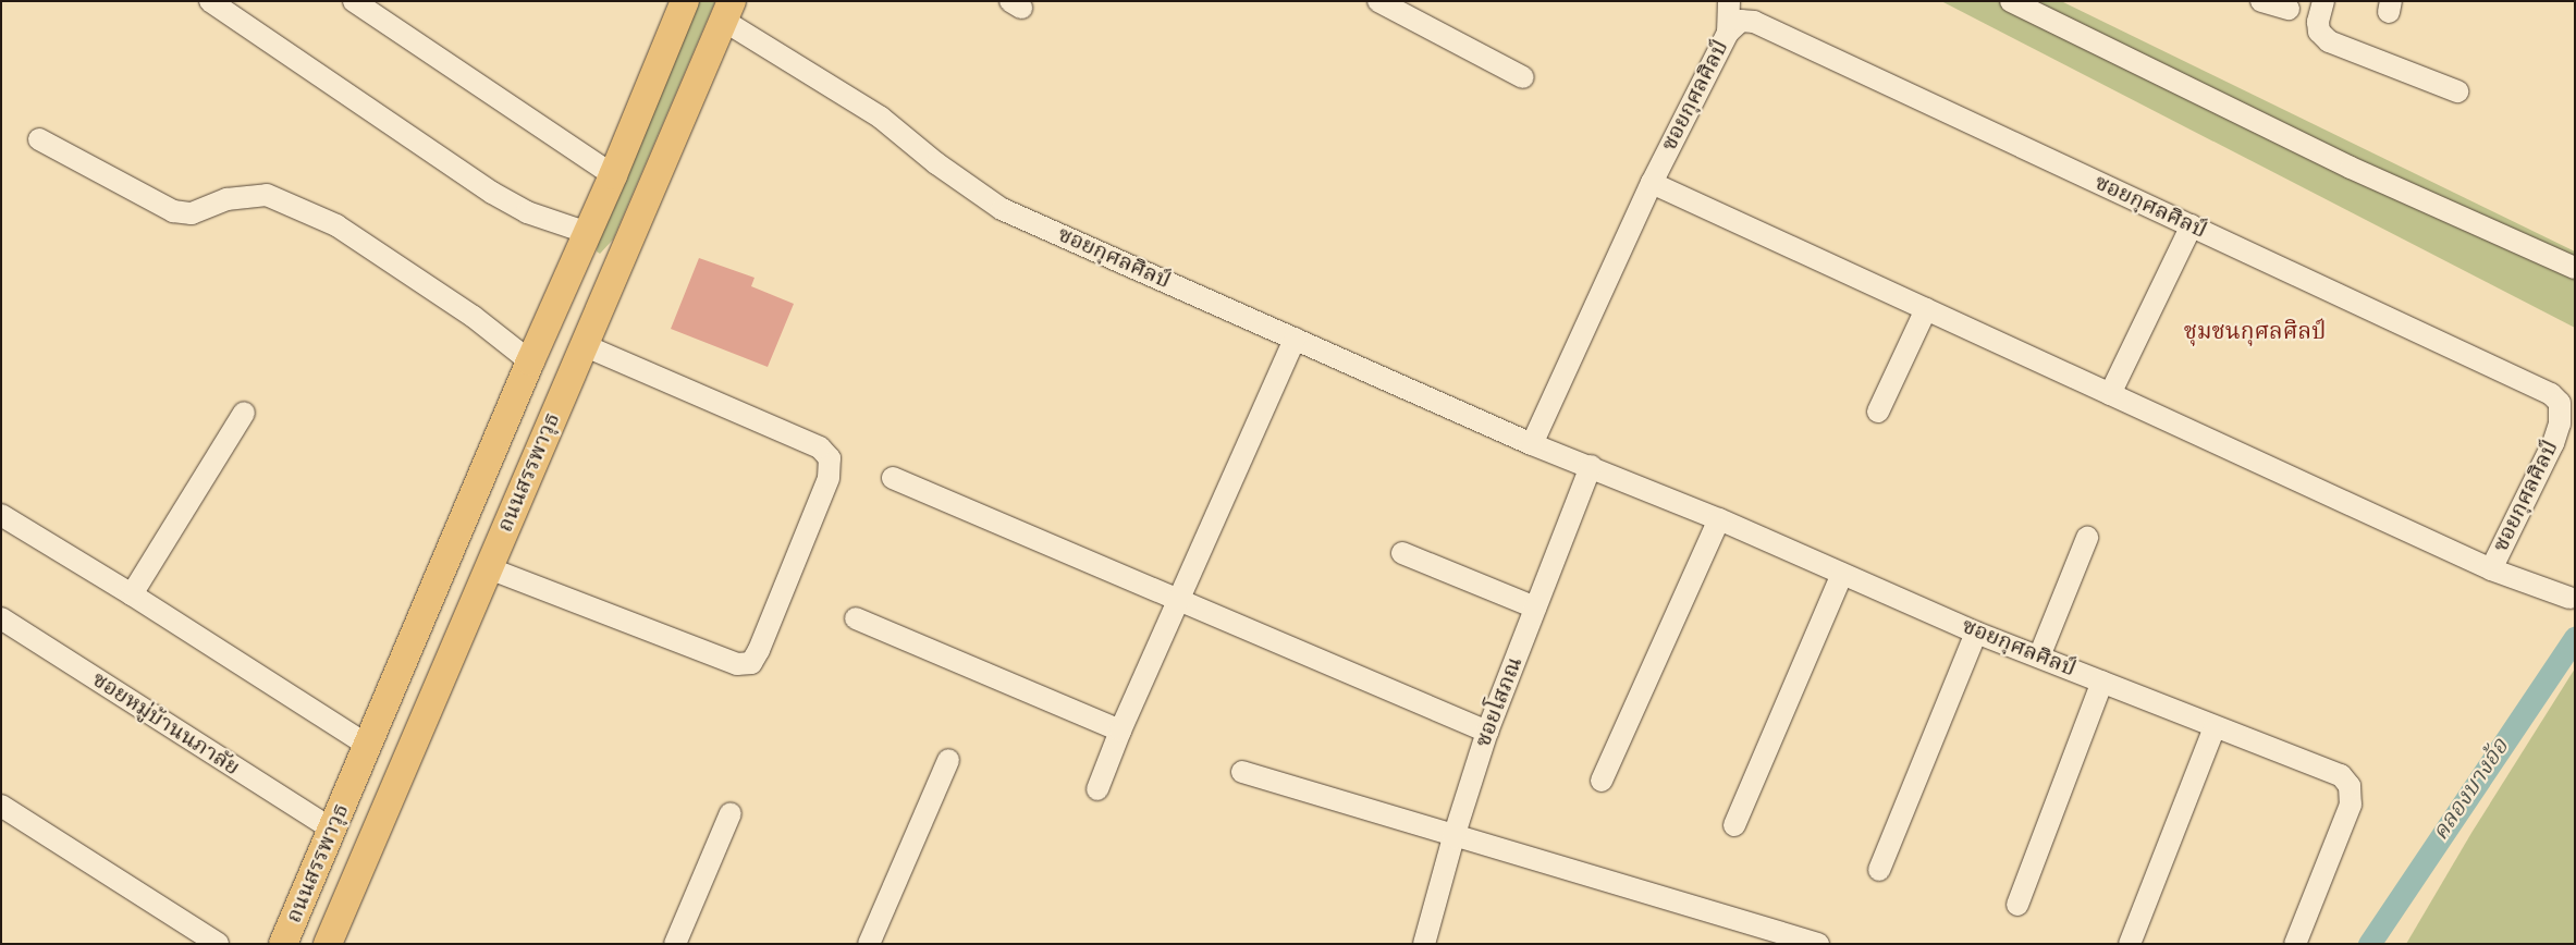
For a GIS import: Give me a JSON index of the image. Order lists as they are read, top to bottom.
{
  "streets": {
    "main road": ["ถนนสรรพาวุธ"],
    "street": ["ซอยกุศลศิลป์", "ซอยโสภณ", "ซอยหมู่บ้านนภาลัย"]
  },
  "crossings": [
    ["ซอยกุศลศิลป์", "ถนนสรรพาวุธ"],
    ["ซอยกุศลศิลป์", "ซอยโสภณ"],
    ["ถนนสรรพาวุธ", "ซอยหมู่บ้านนภาลัย"]
  ],
  "districts": ["ชุมชนกุศลศิลป์"],
  "water": ["คลองบางอ้อ"]
}
